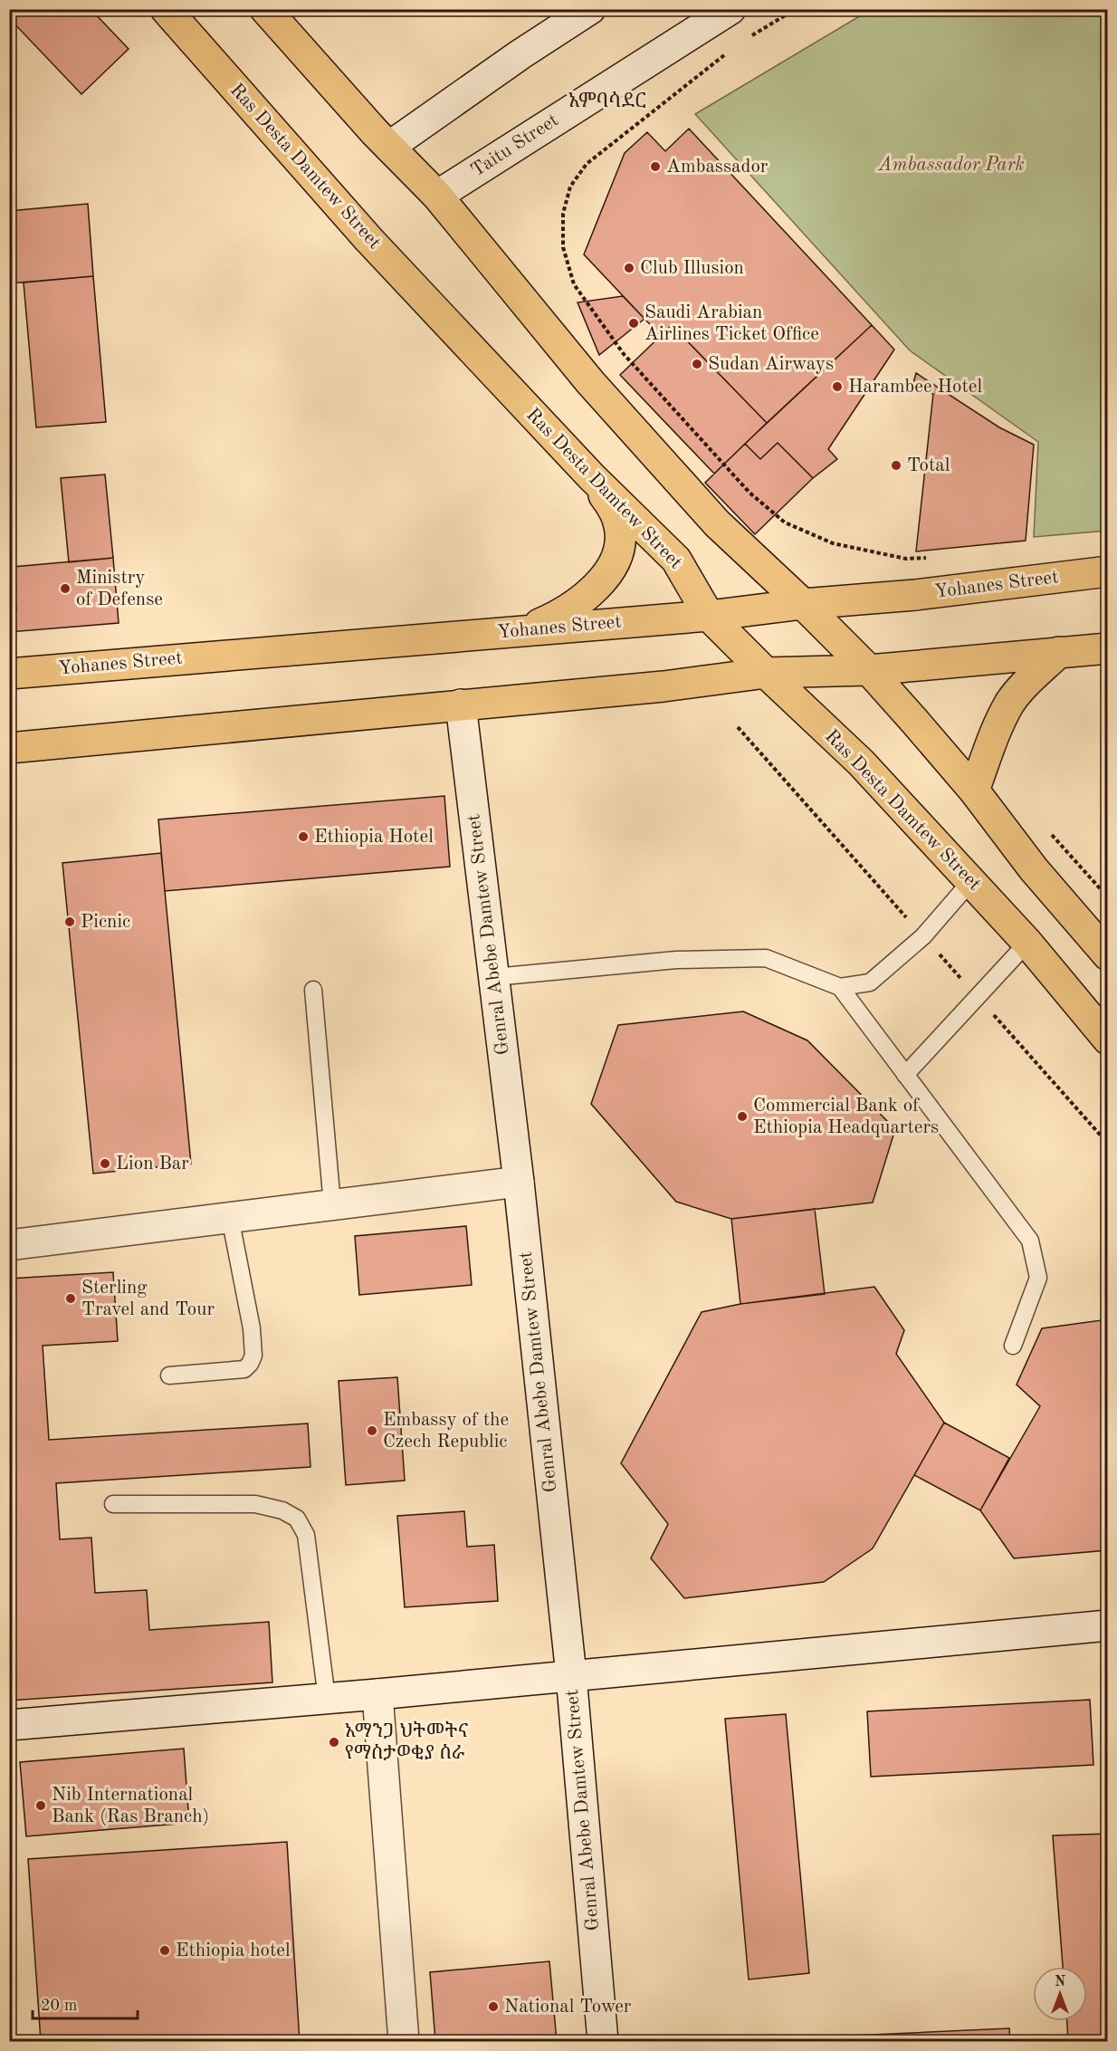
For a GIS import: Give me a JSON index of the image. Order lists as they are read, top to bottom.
{
  "streets": {
    "main road": [
      "Taitu Street",
      "Ras Desta Damtew Street",
      "Yohanes Street",
      "Genral Abebe Damtew Street"
    ]
  },
  "crossings": [
    ["Ras Desta Damtew Street", "Yohanes Street"]
  ],
  "districts": ["አምባሳደር"],
  "parks": ["Ambassador Park"],
  "places": [
    "Ambassador",
    "Club Illusion",
    "Saudi Arabian Airlines Ticket Office",
    "Sudan Airways",
    "Harambee Hotel",
    "Total",
    "Ministry of Defense",
    "Ethiopia Hotel",
    "Picnic",
    "Commercial Bank of Ethiopia Headquarters",
    "Lion Bar",
    "Sterling Travel and Tour",
    "Embassy of the Czech Republic",
    "አማንጋ ህትመትና የማስታወቂያ ስራ",
    "Nib International Bank (Ras Branch)",
    "Ethiopia hotel",
    "National Tower"
  ],
  "scale_bar": "20 m",
  "north": "top"
}
